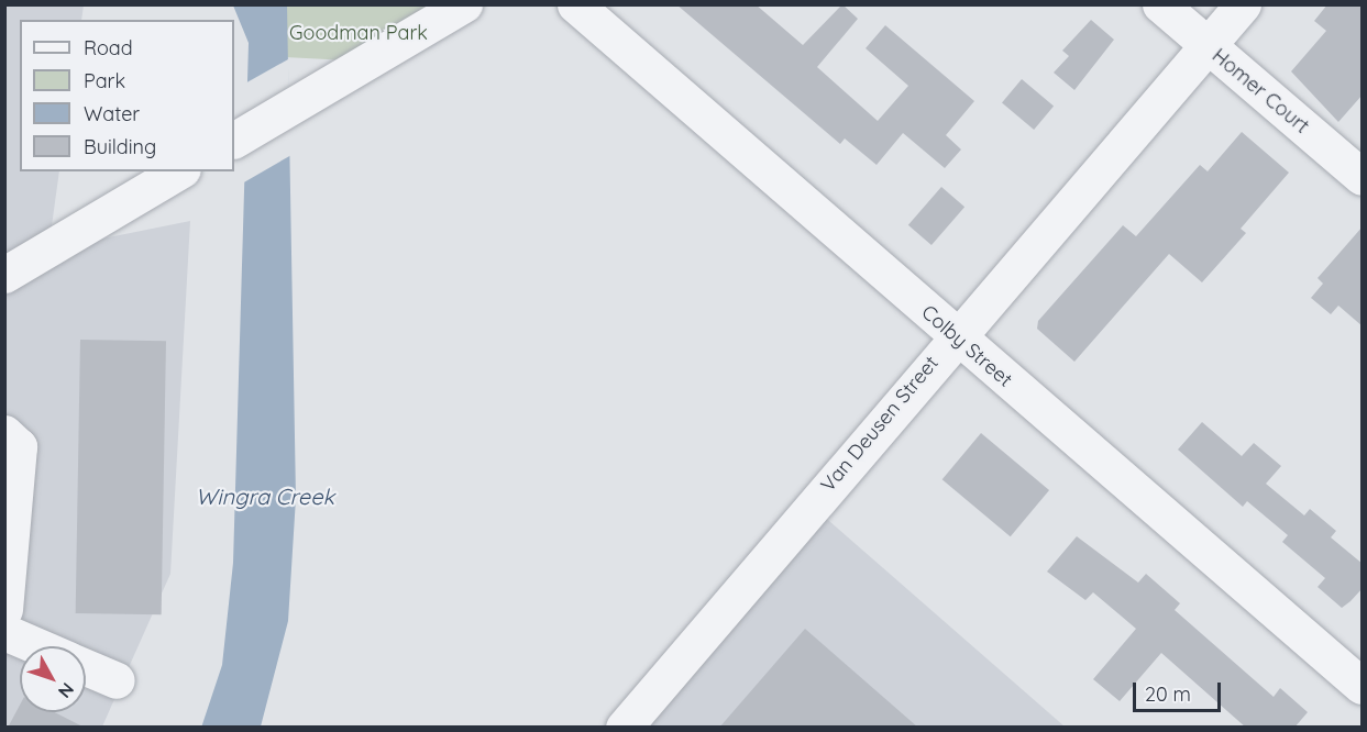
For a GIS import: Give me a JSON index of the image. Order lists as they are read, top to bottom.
{
  "streets": {
    "street": ["Homer Court", "Colby Street", "Van Deusen Street"]
  },
  "crossings": [
    ["Homer Court", "Van Deusen Street"],
    ["Colby Street", "Van Deusen Street"]
  ],
  "water": ["Wingra Creek"],
  "parks": ["Goodman Park"],
  "legend": [
    "Road",
    "Park",
    "Water",
    "Building"
  ],
  "scale_bar": "20 m",
  "north": "bottom right"
}
